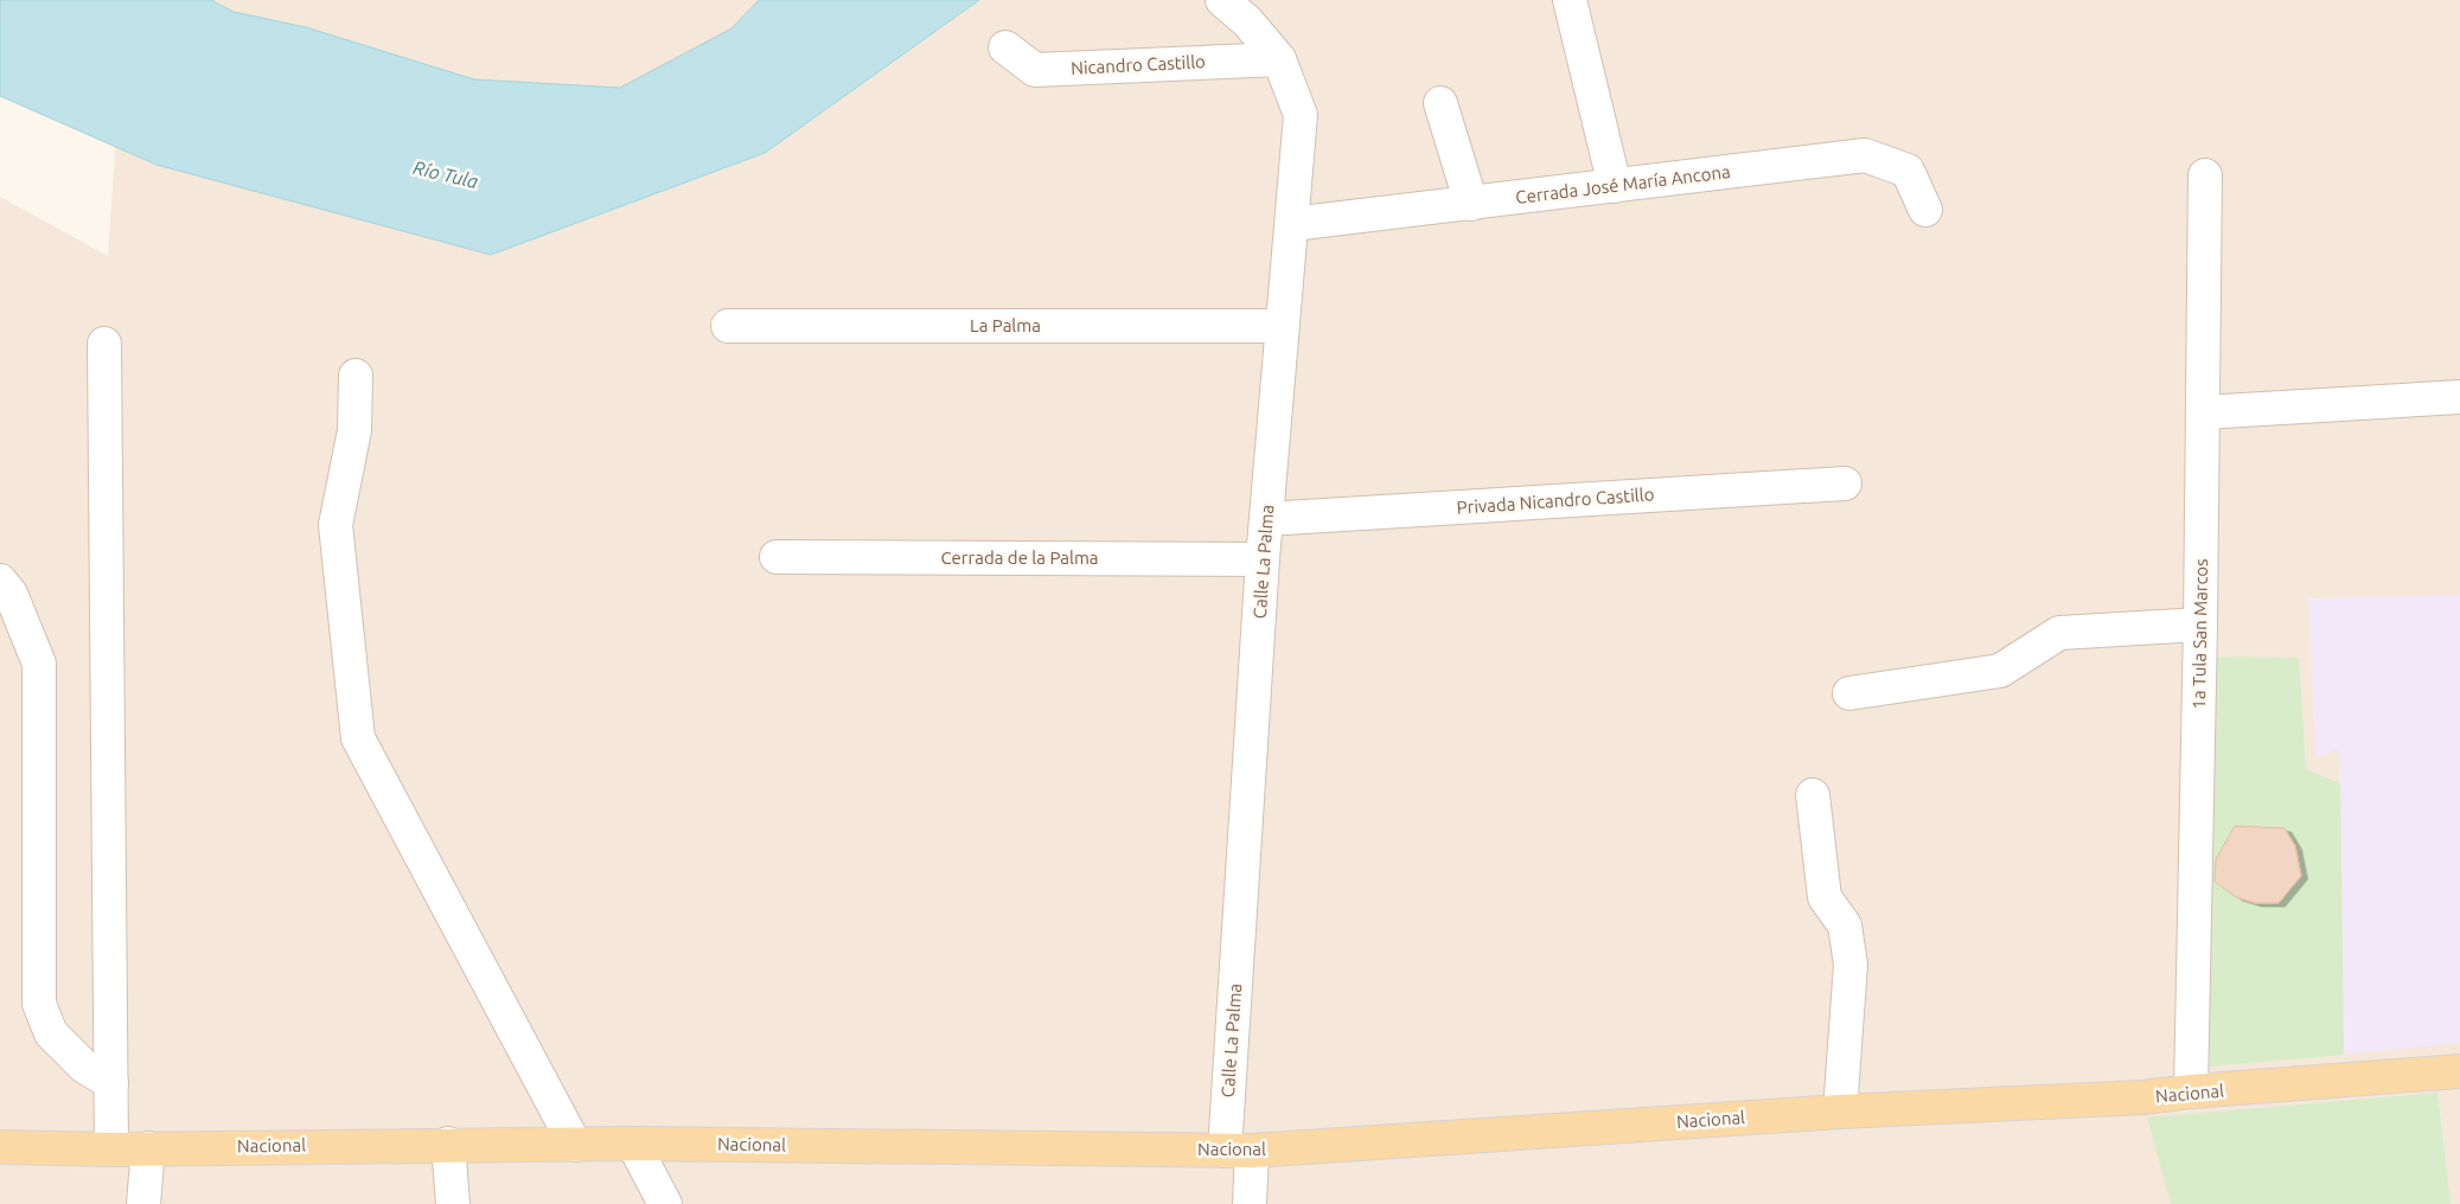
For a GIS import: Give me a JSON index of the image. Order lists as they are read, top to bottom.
{
  "streets": {
    "main road": ["Nacional"],
    "street": [
      "Nicandro Castillo",
      "Cerrada José María Ancona",
      "La Palma",
      "Privada Nicandro Castillo",
      "Cerrada de la Palma",
      "Calle La Palma",
      "1a Tula San Marcos"
    ]
  },
  "crossings": [
    ["Nicandro Castillo", "Calle La Palma"],
    ["Cerrada José María Ancona", "Calle La Palma"],
    ["La Palma", "Calle La Palma"],
    ["Privada Nicandro Castillo", "Calle La Palma"],
    ["Cerrada de la Palma", "Calle La Palma"],
    ["Calle La Palma", "Nacional"],
    ["1a Tula San Marcos", "Nacional"]
  ],
  "water": ["Río Tula"]
}
